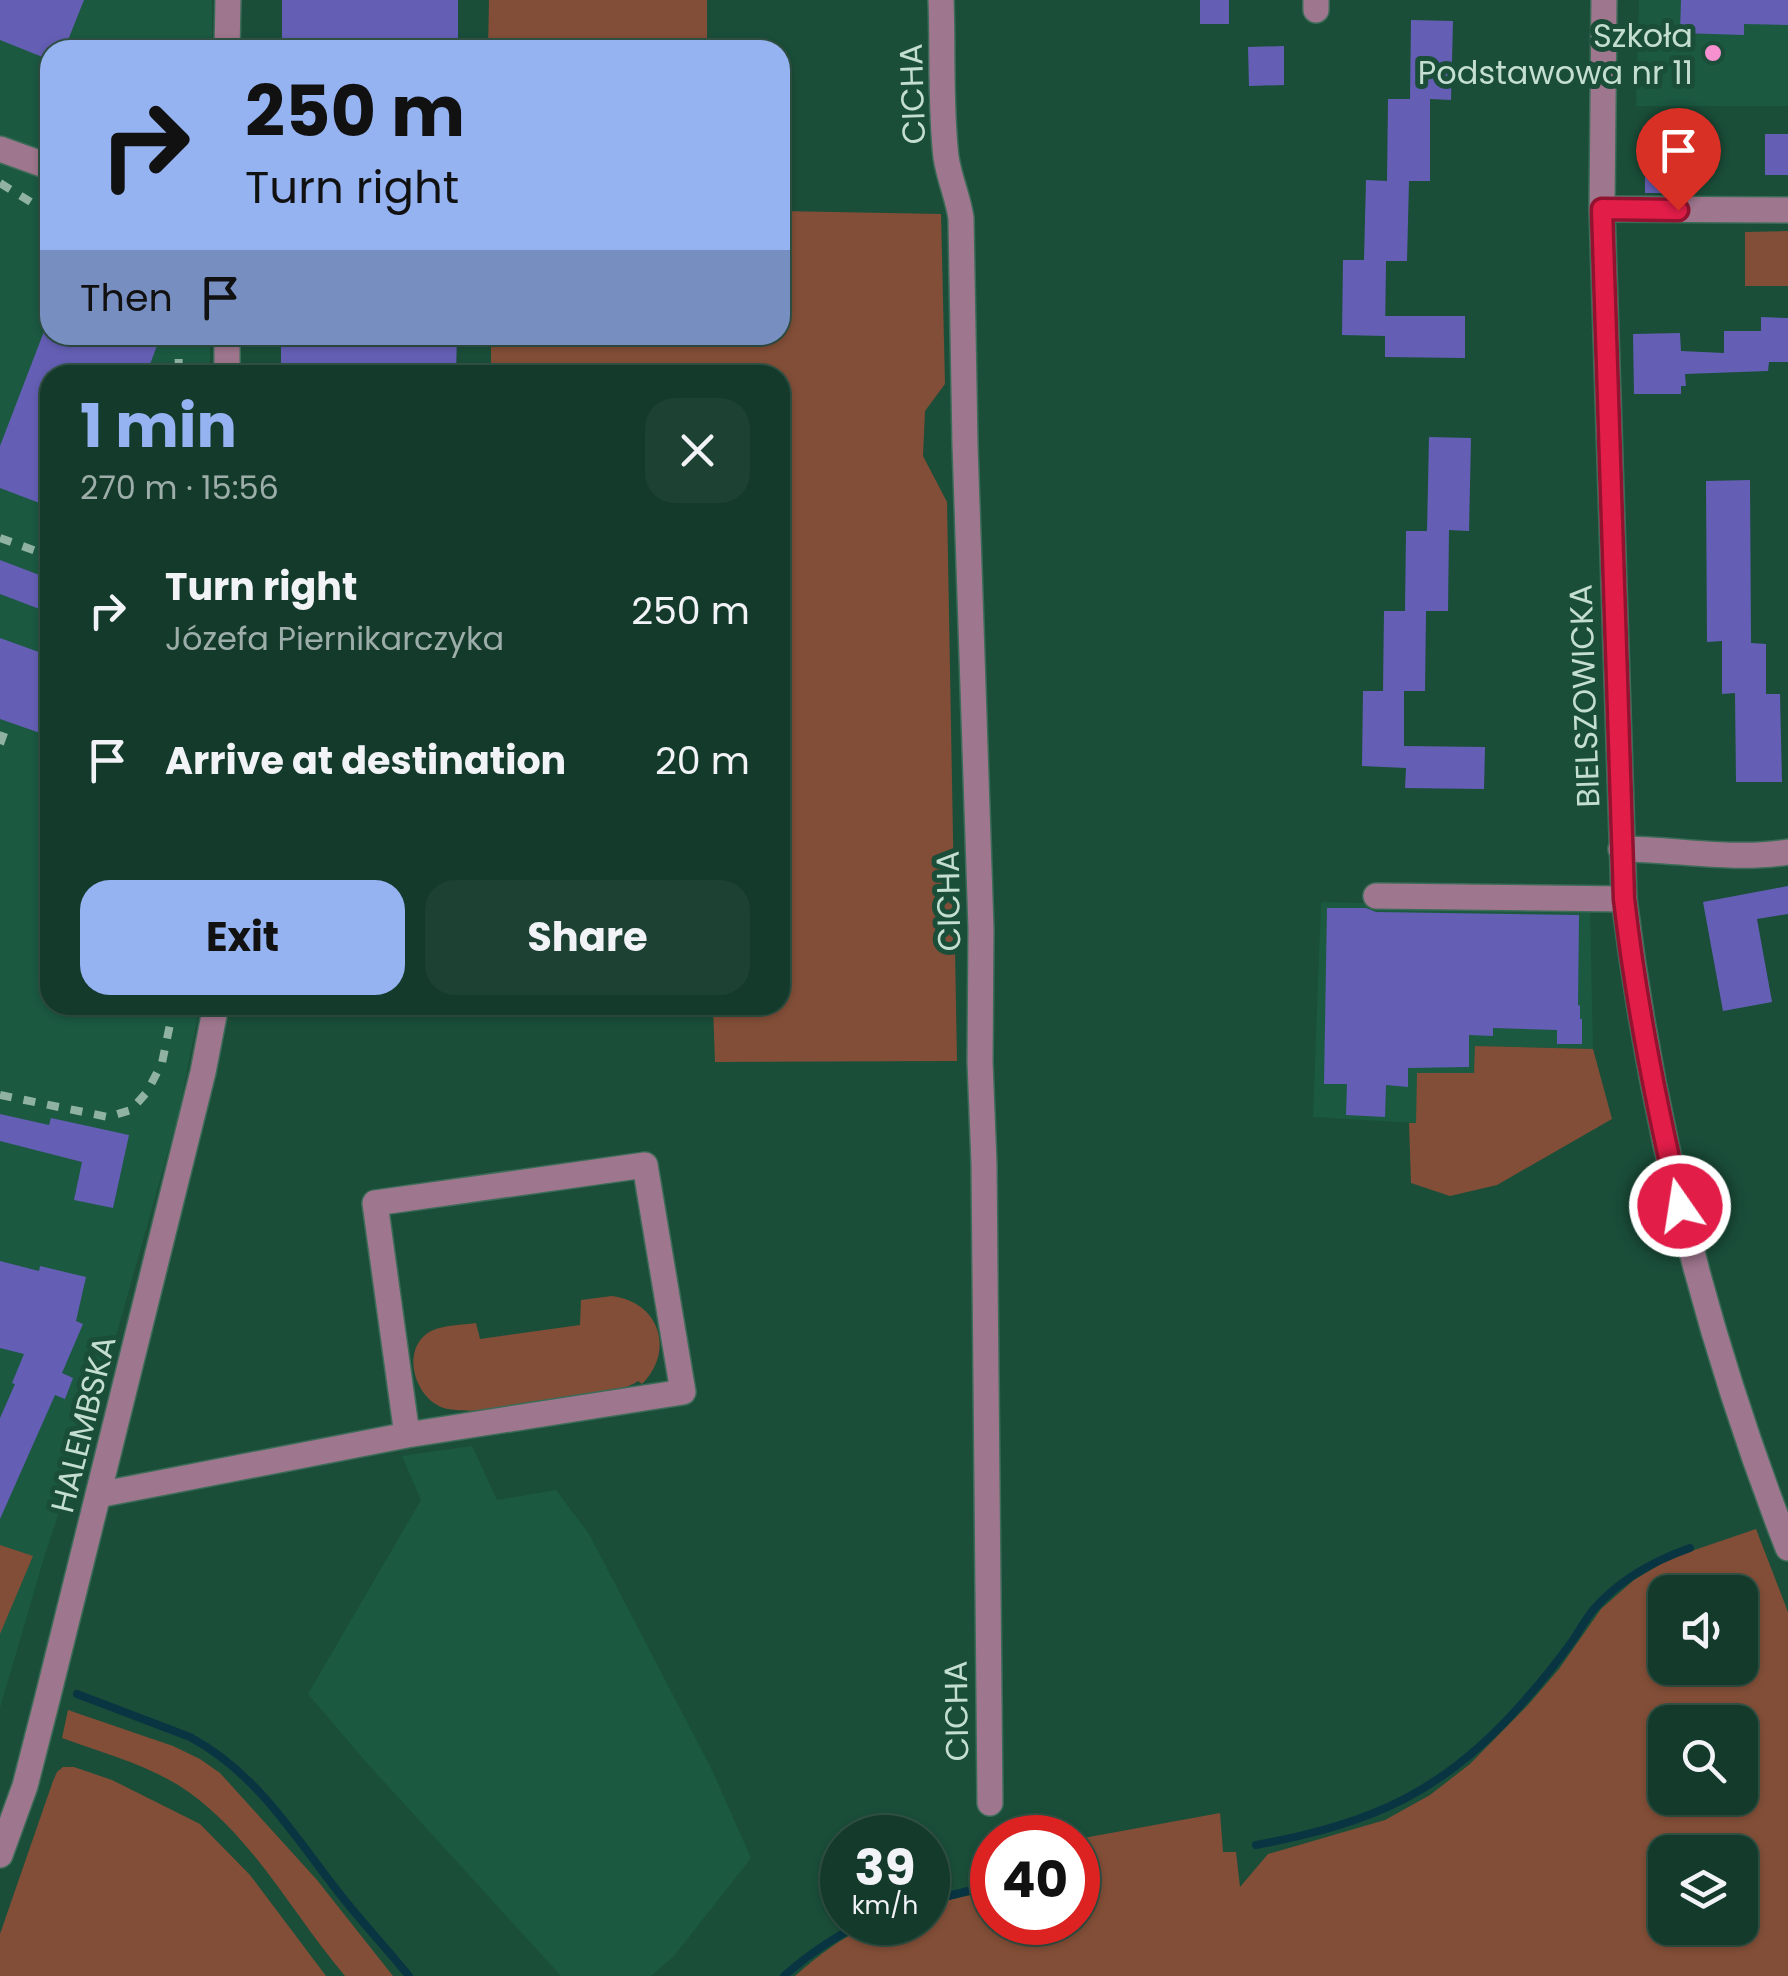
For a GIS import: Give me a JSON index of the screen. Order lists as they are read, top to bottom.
{
  "streets": {
    "street": ["CICHA", "BIELSZOWICKA", "HALEMBSKA"]
  },
  "places": ["Szkoła Podstawowa nr 11"],
  "page": {
    "turn": ["250 m", "Turn right"],
    "then": "Then",
    "heading": ["1 min", "270 m · 15:56"],
    "list": [
      {
        "name": "Turn right",
        "note": "Józefa Piernikarczyka",
        "value": "250 m"
      },
      {
        "name": "Arrive at destination",
        "value": "20 m"
      }
    ],
    "buttons": ["Exit", "Share"],
    "speed": "39 km/h",
    "limit": "40"
  }
}
